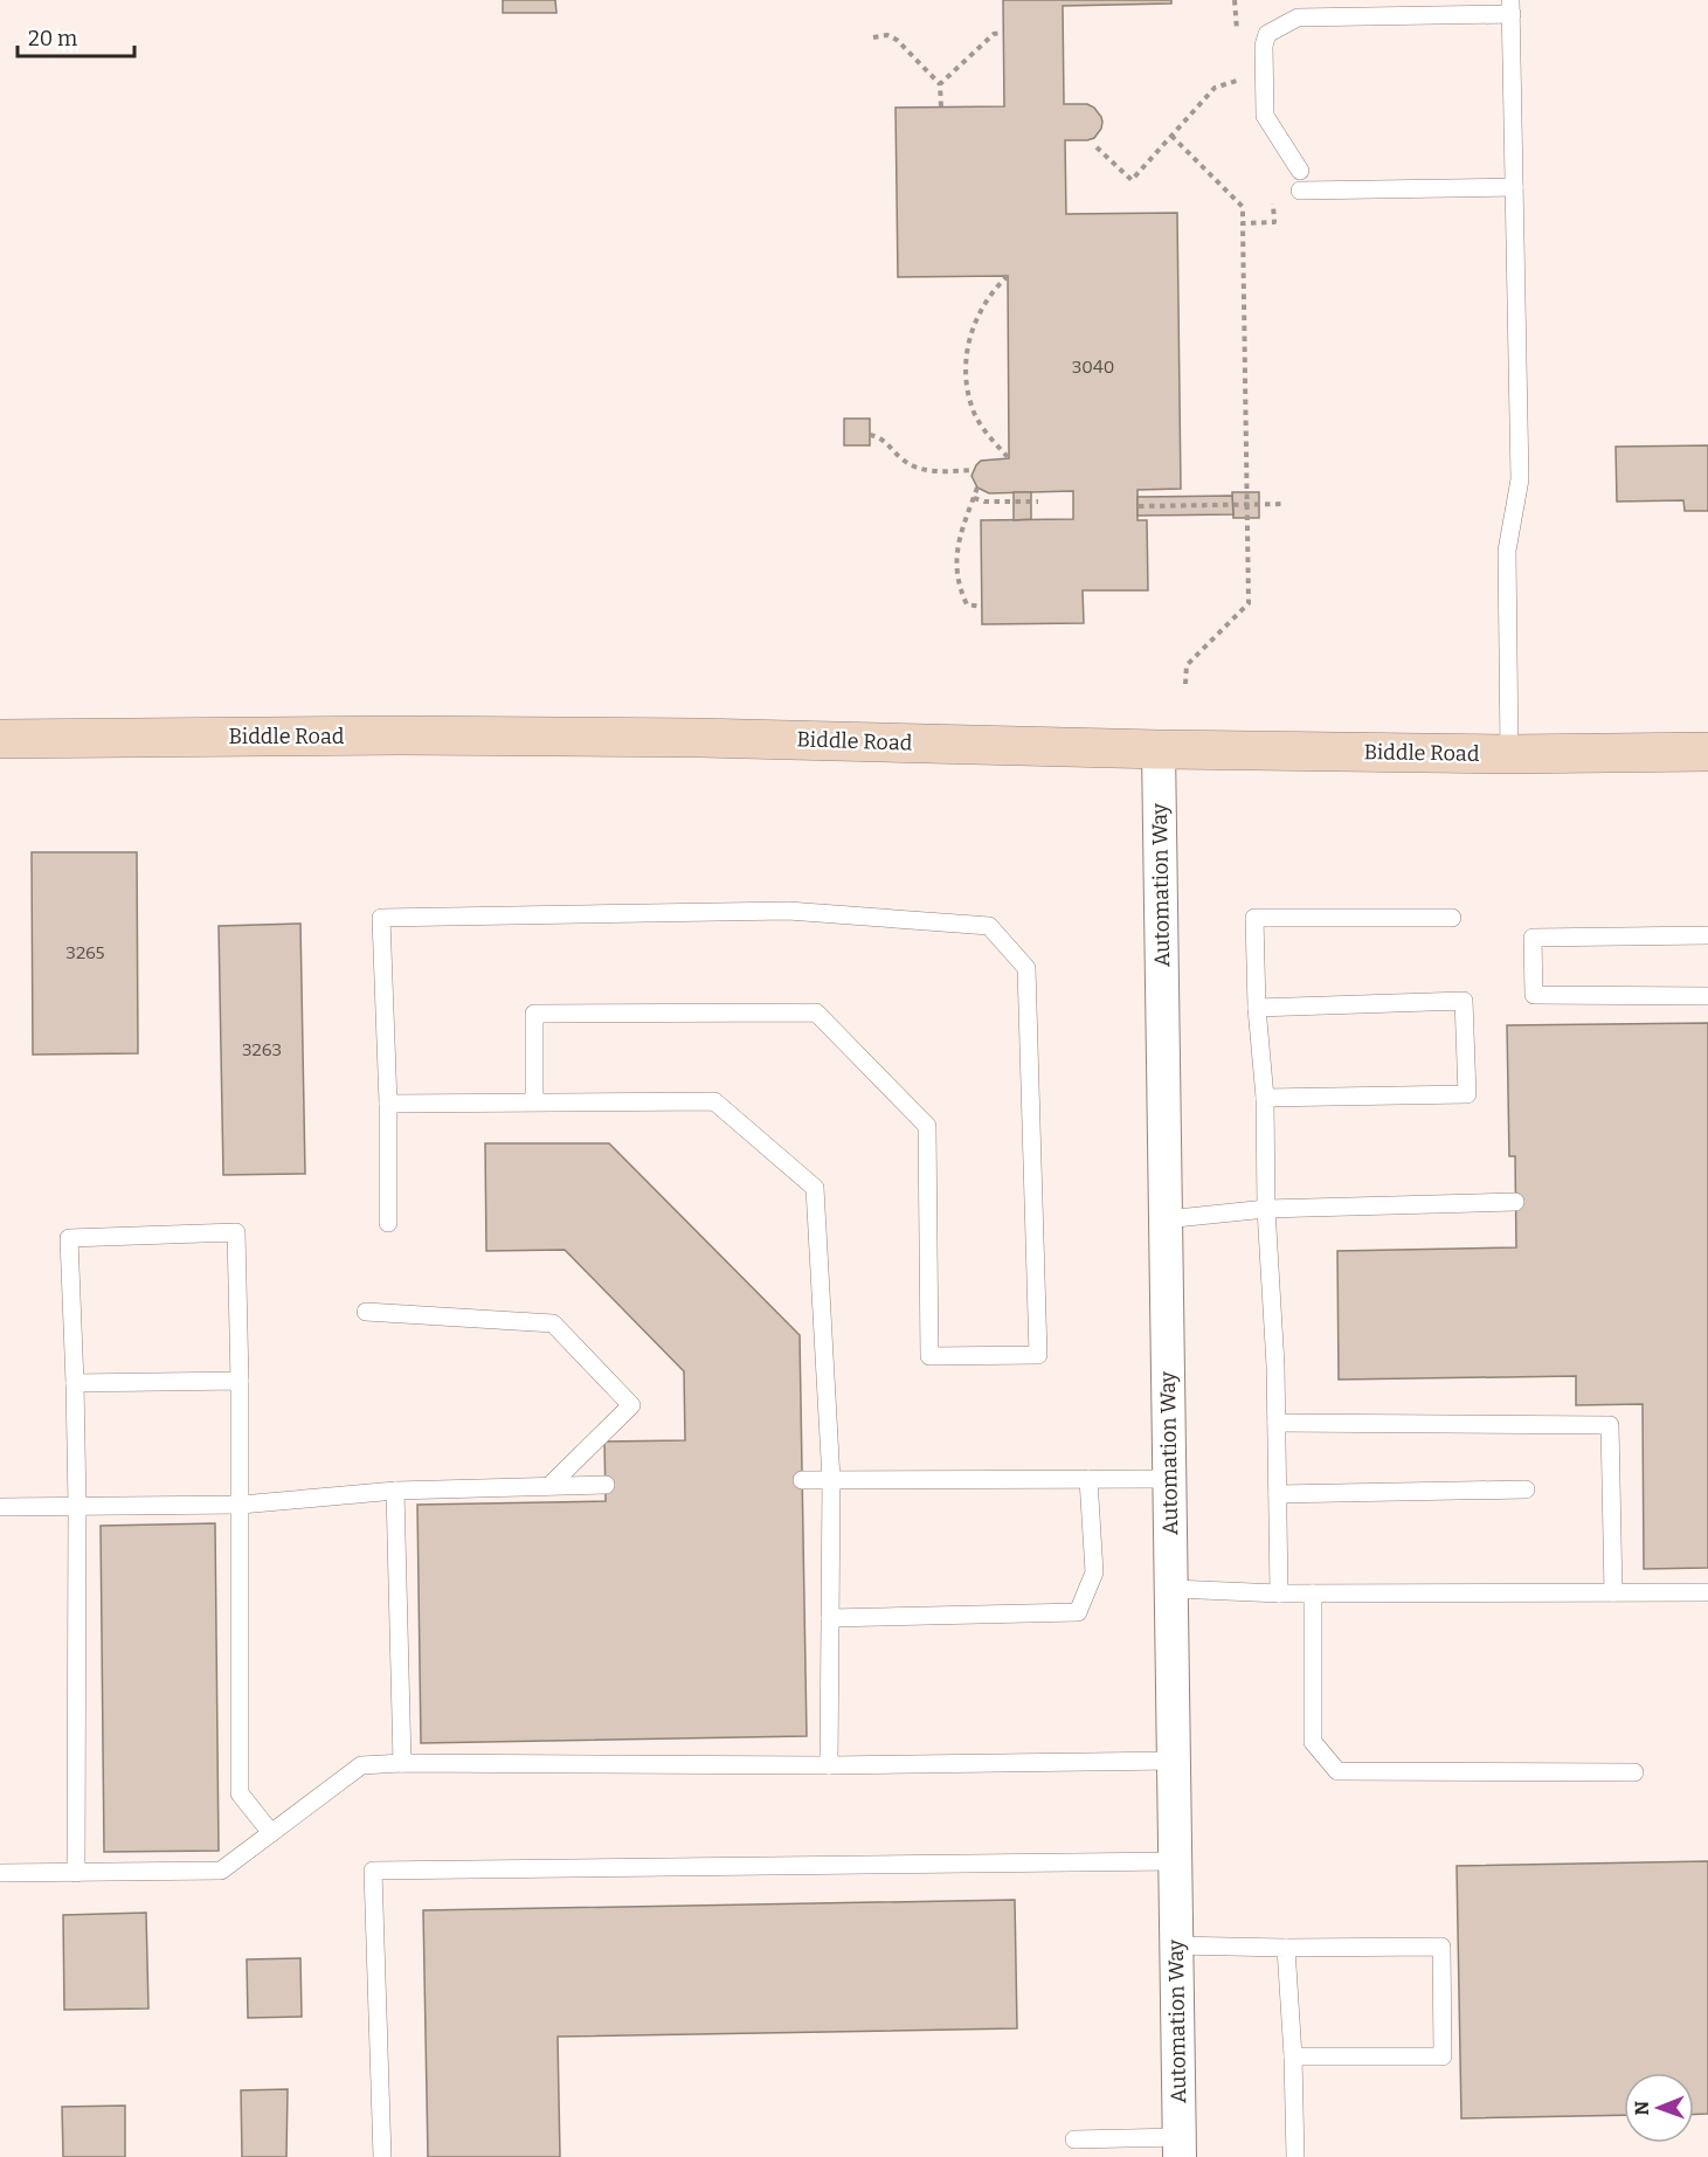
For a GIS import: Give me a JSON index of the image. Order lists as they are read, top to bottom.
{
  "streets": {
    "main road": ["Biddle Road"],
    "street": ["Automation Way"]
  },
  "crossings": [
    ["Biddle Road", "Automation Way"]
  ],
  "house_numbers": ["3040", "3265", "3263"],
  "scale_bar": "20 m",
  "north": "left"
}
